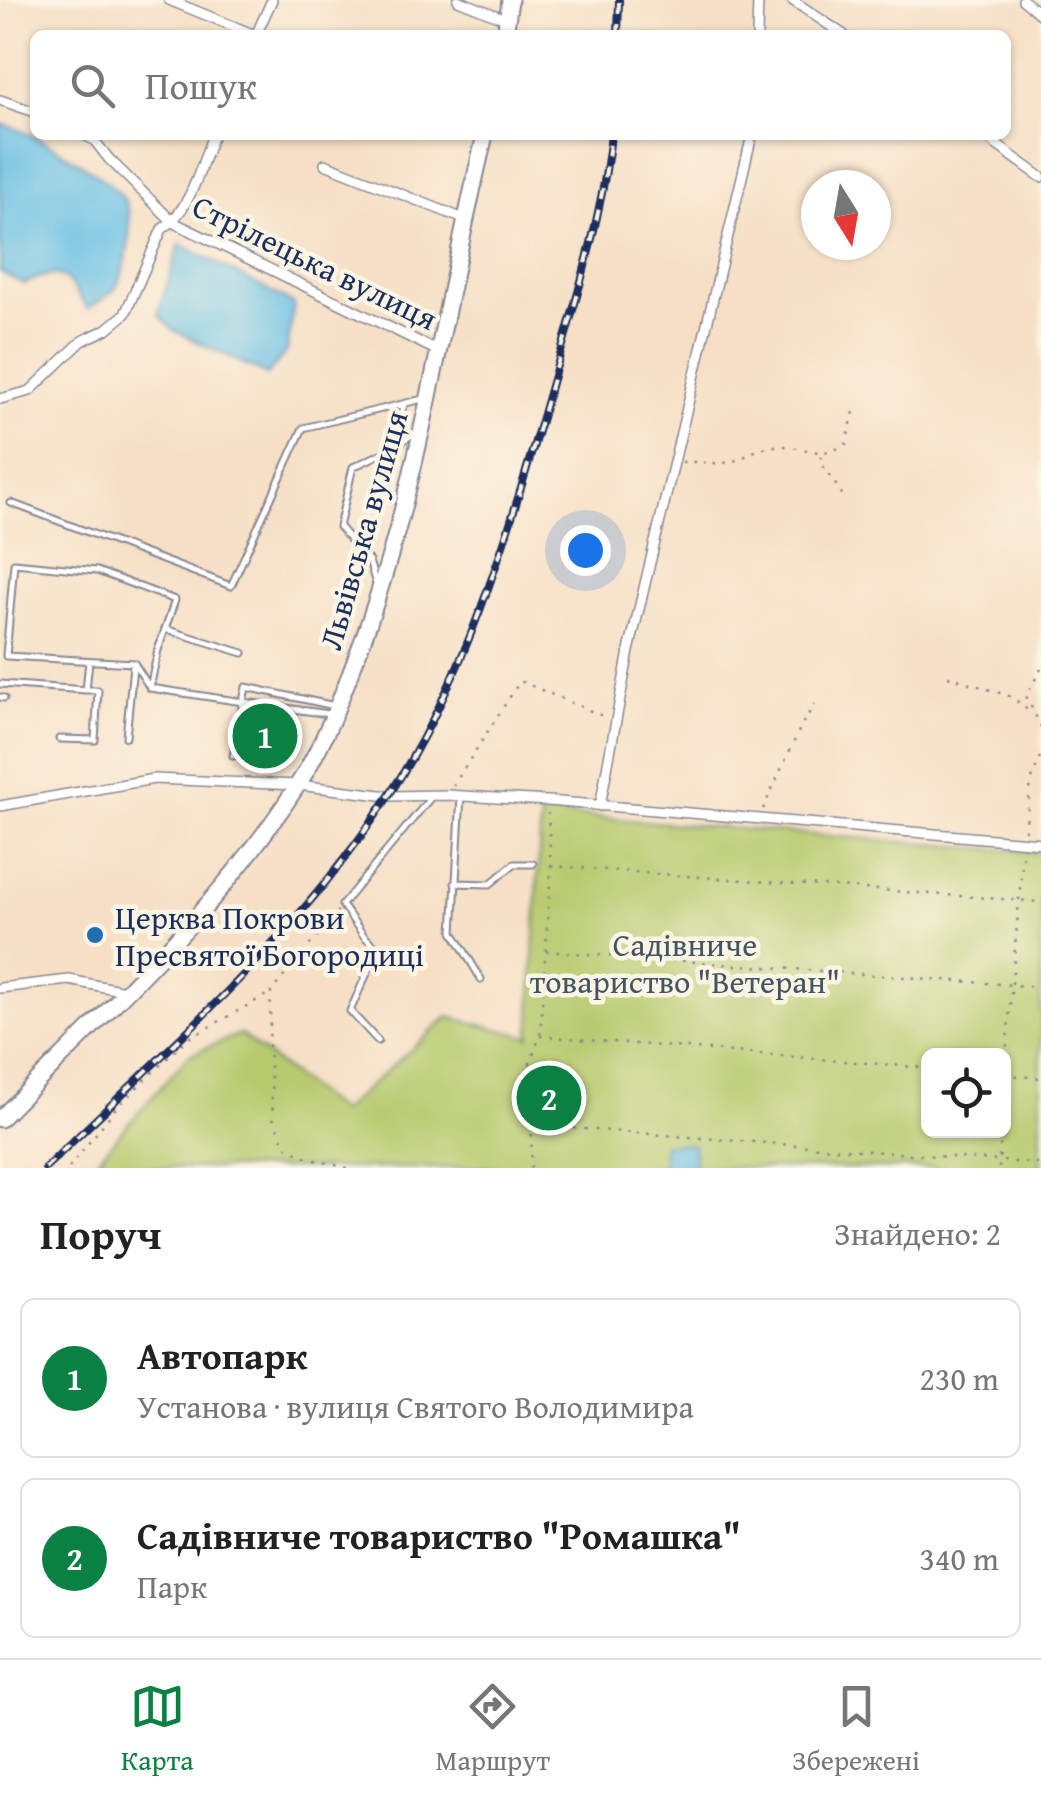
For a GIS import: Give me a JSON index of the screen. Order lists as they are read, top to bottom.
{
  "streets": {
    "main road": ["Львівська вулиця"],
    "street": ["Стрілецька вулиця"]
  },
  "crossings": [
    ["Стрілецька вулиця", "Львівська вулиця"]
  ],
  "parks": ["Садівниче товариство \"Ветеран\""],
  "places": ["Церква Покрови Пресвятої Богородиці"],
  "north": "bottom",
  "page": {
    "search": "Пошук",
    "pins": ["1", "2"],
    "heading": ["Поруч", "Знайдено: 2"],
    "list": [
      {
        "mark": "1",
        "name": "Автопарк",
        "note": "Установа · вулиця Святого Володимира",
        "value": "230 m"
      },
      {
        "mark": "2",
        "name": "Садівниче товариство \"Ромашка\"",
        "note": "Парк",
        "value": "340 m"
      }
    ],
    "nav": ["Карта", "Маршрут", "Збережені"]
  }
}
